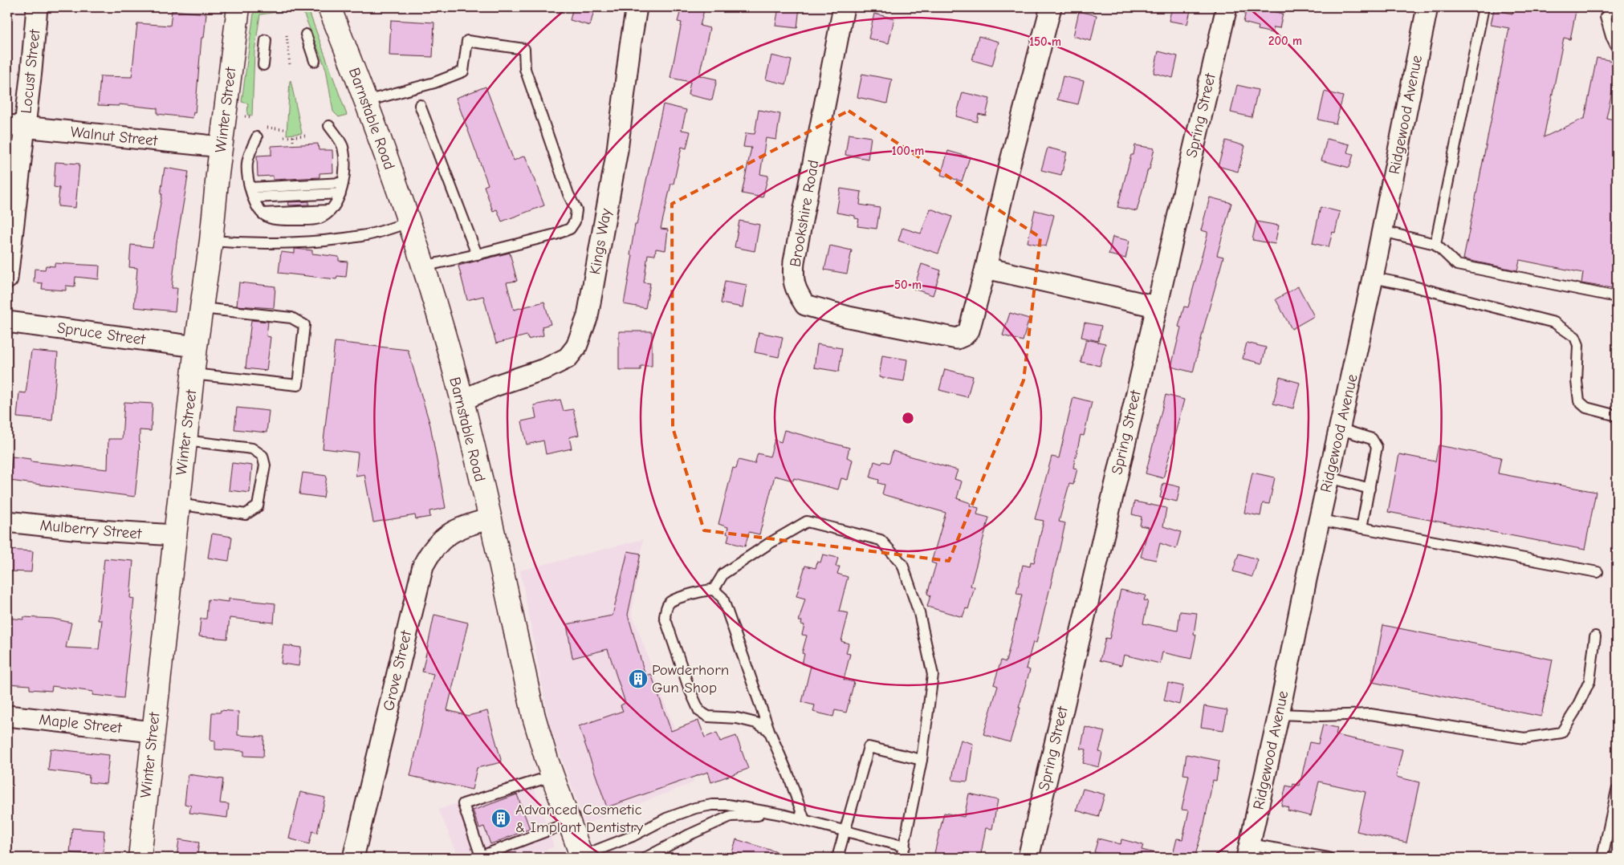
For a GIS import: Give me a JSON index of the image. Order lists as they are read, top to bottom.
{
  "streets": {
    "main road": ["Winter Street", "Barnstable Road"],
    "street": [
      "Locust Street",
      "Ridgewood Avenue",
      "Spring Street",
      "Walnut Street",
      "Brookshire Road",
      "Kings Way",
      "Spruce Street",
      "Mulberry Street",
      "Grove Street",
      "Maple Street"
    ]
  },
  "crossings": [
    ["Locust Street", "Walnut Street"],
    ["Winter Street", "Walnut Street"],
    ["Winter Street", "Spruce Street"],
    ["Winter Street", "Mulberry Street"],
    ["Winter Street", "Maple Street"],
    ["Barnstable Road", "Kings Way"],
    ["Barnstable Road", "Grove Street"]
  ],
  "places": {
    "building": ["Powderhorn Gun Shop", "Advanced Cosmetic & Implant Dentistry"]
  },
  "rings": [
    "200 m",
    "150 m",
    "100 m",
    "50 m"
  ]
}
